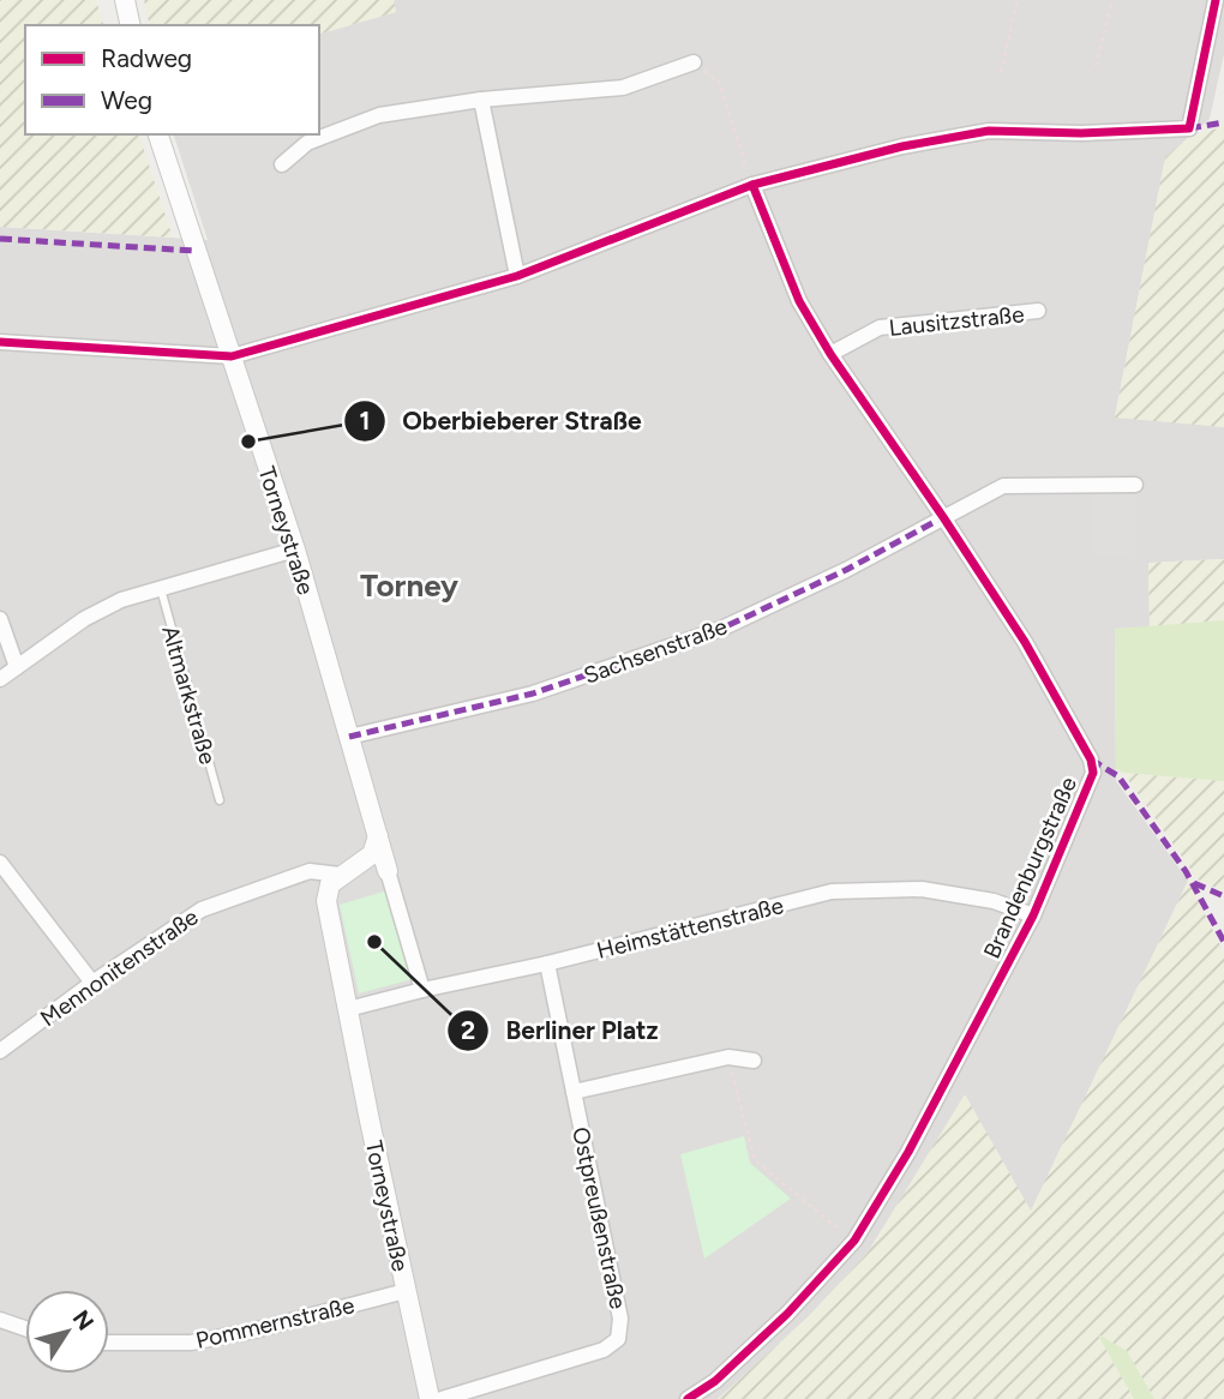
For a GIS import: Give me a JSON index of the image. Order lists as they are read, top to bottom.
{
  "streets": {
    "street": [
      "Lausitzstraße",
      "Torneystraße",
      "Sachsenstraße",
      "Brandenburgstraße",
      "Heimstättenstraße",
      "Mennonitenstraße",
      "Ostpreußenstraße",
      "Pommernstraße"
    ],
    "lane": ["Altmarkstraße"]
  },
  "crossings": [
    ["Lausitzstraße", "Brandenburgstraße"],
    ["Torneystraße", "Sachsenstraße"],
    ["Torneystraße", "Heimstättenstraße"],
    ["Torneystraße", "Mennonitenstraße"],
    ["Torneystraße", "Pommernstraße"],
    ["Sachsenstraße", "Brandenburgstraße"],
    ["Brandenburgstraße", "Heimstättenstraße"],
    ["Heimstättenstraße", "Ostpreußenstraße"]
  ],
  "districts": ["Torney"],
  "places": ["Oberbieberer Straße", "Berliner Platz"],
  "legend": ["Radweg", "Weg"],
  "north": "top right"
}
